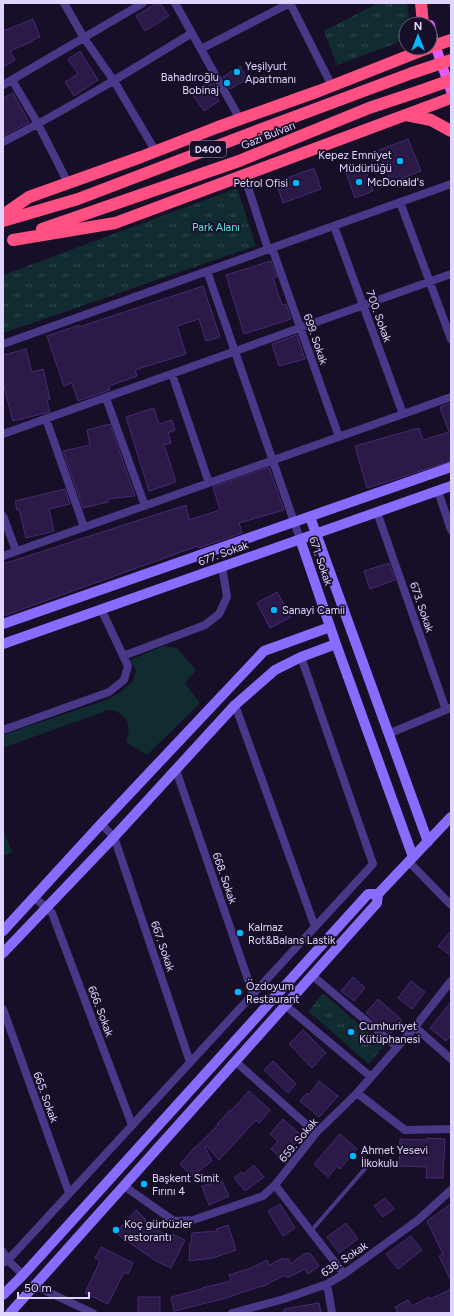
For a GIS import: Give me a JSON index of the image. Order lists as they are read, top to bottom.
{
  "streets": {
    "highway": ["Gazi Bulvarı", "D400"],
    "street": [
      "700. Sokak",
      "699. Sokak",
      "677. Sokak",
      "671. Sokak",
      "673. Sokak",
      "668. Sokak",
      "667. Sokak",
      "666. Sokak",
      "665. Sokak",
      "659. Sokak",
      "638. Sokak"
    ]
  },
  "crossings": [
    ["677. Sokak", "671. Sokak"],
    ["677. Sokak", "673. Sokak"]
  ],
  "parks": ["Park Alanı"],
  "places": [
    "Yeşilyurt Apartmanı",
    "Bahadıroğlu Bobinaj",
    "Kepez Emniyet Müdürlüğü",
    "McDonald's",
    "Petrol Ofisi",
    "Sanayi Camii",
    "Kalmaz Rot&Balans Lastik",
    "Özdoyum Restaurant",
    "Cumhuriyet Kütüphanesi",
    "Ahmet Yesevi İlkokulu",
    "Başkent Simit Fırını 4",
    "Koç gürbüzler restorantı"
  ],
  "scale_bar": "50 m",
  "north": "top"
}
